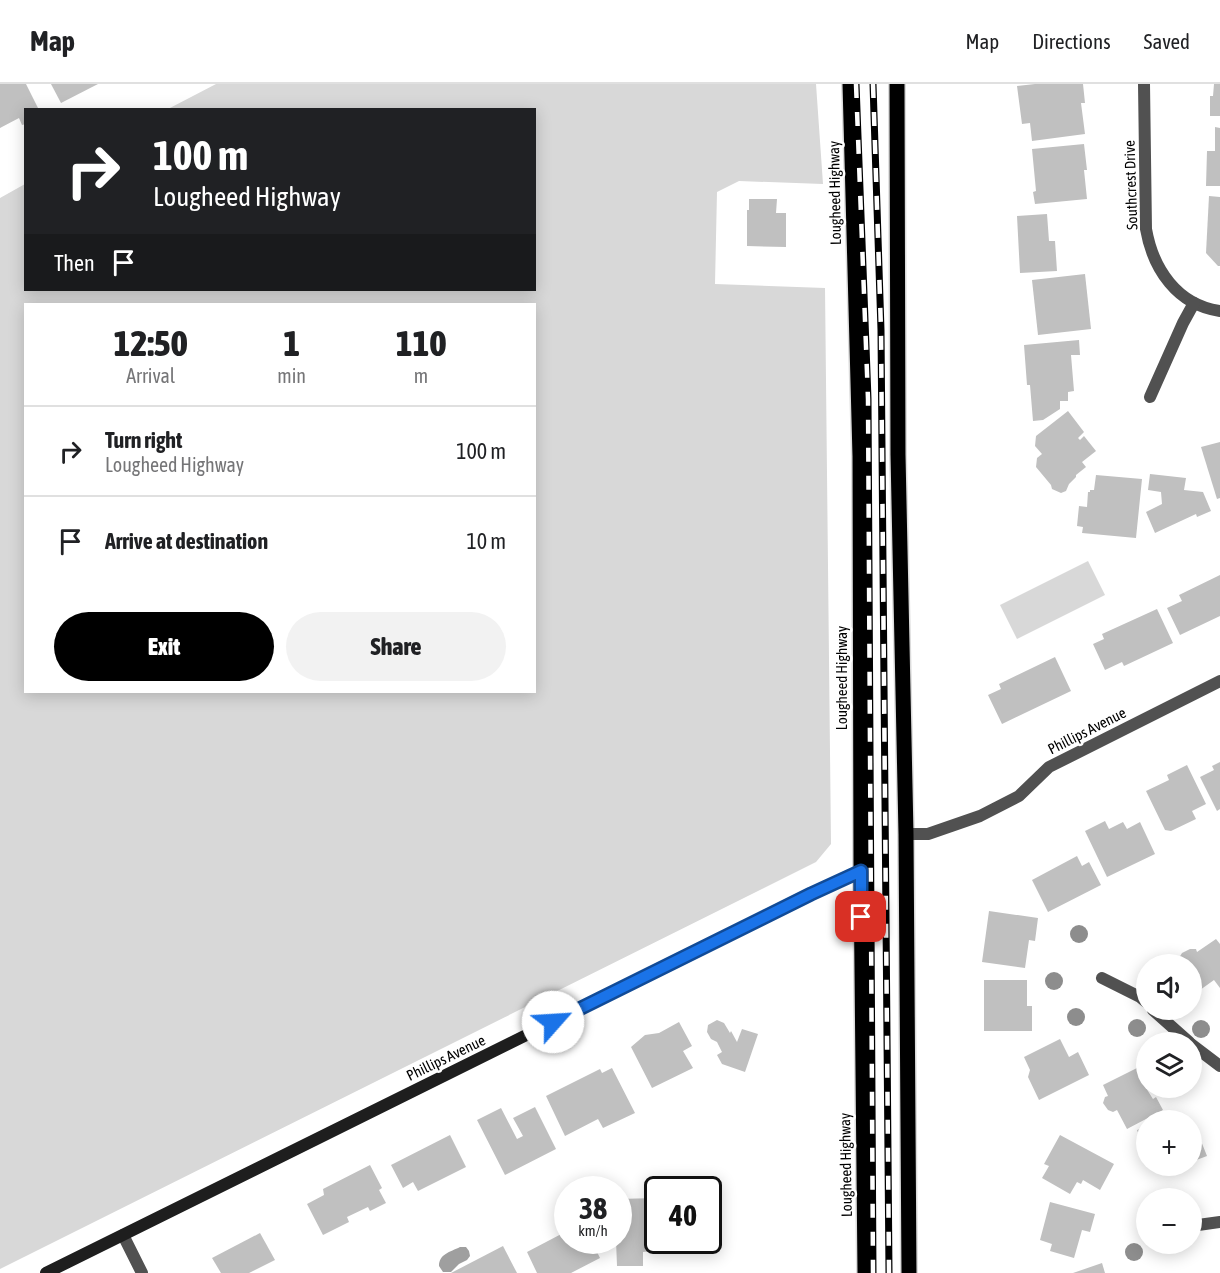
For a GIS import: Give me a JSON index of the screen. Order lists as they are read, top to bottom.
{
  "streets": {
    "main road": ["Lougheed Highway"],
    "street": ["Southcrest Drive", "Phillips Avenue"]
  },
  "crossings": [
    ["Lougheed Highway", "Phillips Avenue"]
  ],
  "page": {
    "header": "Map",
    "nav": ["Map", "Directions", "Saved"],
    "turn": ["100 m", "Lougheed Highway"],
    "then": "Then",
    "eta": [
      "12:50",
      "Arrival",
      "1",
      "min",
      "110",
      "m"
    ],
    "list": [
      {
        "name": "Turn right",
        "note": "Lougheed Highway",
        "value": "100 m"
      },
      {
        "name": "Arrive at destination",
        "value": "10 m"
      }
    ],
    "buttons": ["Exit", "Share"],
    "map_buttons": ["+", "−"],
    "speed": "38 km/h",
    "limit": "40"
  }
}
